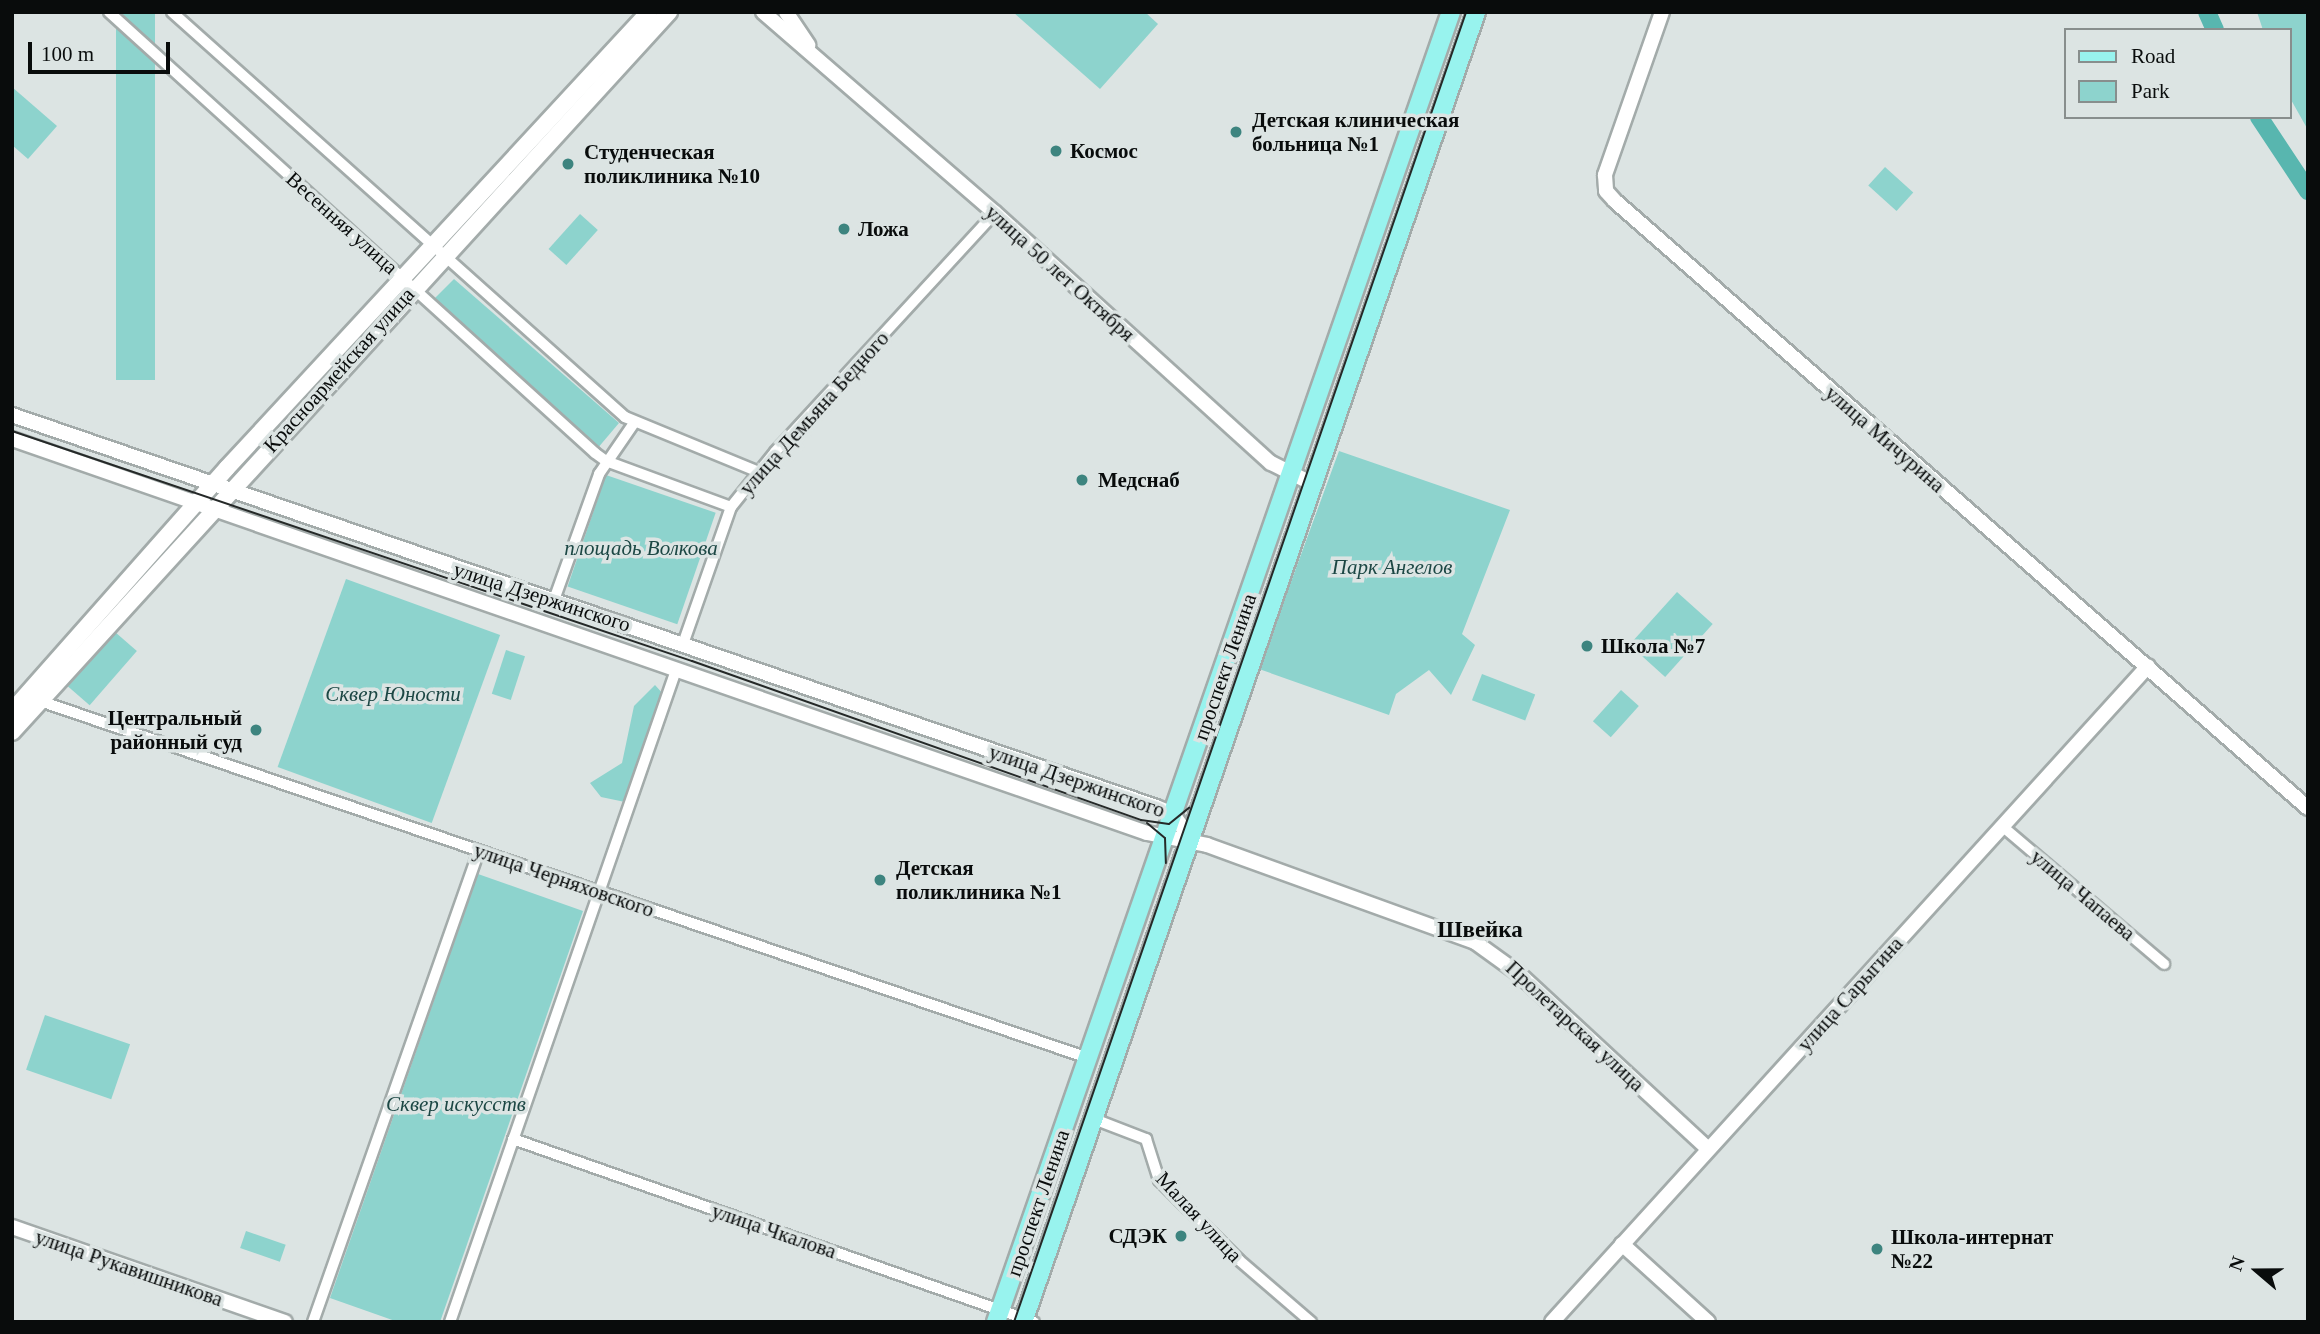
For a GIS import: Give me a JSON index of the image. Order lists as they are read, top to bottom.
{
  "streets": {
    "main road": ["Красноармейская улица", "проспект Ленина"],
    "street": [
      "Весенняя улица",
      "улица 50 лет Октября",
      "улица Демьяна Бедного",
      "улица Мичурина",
      "улица Дзержинского",
      "улица Черняховского",
      "улица Чапаева",
      "улица Сарыгина",
      "Пролетарская улица",
      "Малая улица",
      "улица Чкалова",
      "улица Рукавишникова"
    ]
  },
  "crossings": [
    ["Весенняя улица", "Красноармейская улица"],
    ["Весенняя улица", "улица Демьяна Бедного"],
    ["улица 50 лет Октября", "улица Демьяна Бедного"],
    ["улица 50 лет Октября", "проспект Ленина"],
    ["Красноармейская улица", "улица Дзержинского"],
    ["Красноармейская улица", "улица Черняховского"],
    ["улица Демьяна Бедного", "улица Дзержинского"],
    ["улица Мичурина", "улица Сарыгина"],
    ["улица Дзержинского", "проспект Ленина"],
    ["улица Дзержинского", "Пролетарская улица"],
    ["проспект Ленина", "улица Черняховского"],
    ["проспект Ленина", "Пролетарская улица"],
    ["проспект Ленина", "Малая улица"],
    ["проспект Ленина", "улица Чкалова"],
    ["улица Чапаева", "улица Сарыгина"],
    ["улица Сарыгина", "Пролетарская улица"]
  ],
  "districts": ["Швейка"],
  "parks": [
    "площадь Волкова",
    "Парк Ангелов",
    "Сквер Юности",
    "Сквер искусств"
  ],
  "places": [
    "Детская клиническая больница №1",
    "Космос",
    "Студенческая поликлиника №10",
    "Ложа",
    "Медснаб",
    "Школа №7",
    "Центральный районный суд",
    "Детская поликлиника №1",
    "СДЭК",
    "Школа-интернат №22"
  ],
  "legend": ["Road", "Park"],
  "scale_bar": "100 m",
  "north": "left"
}
